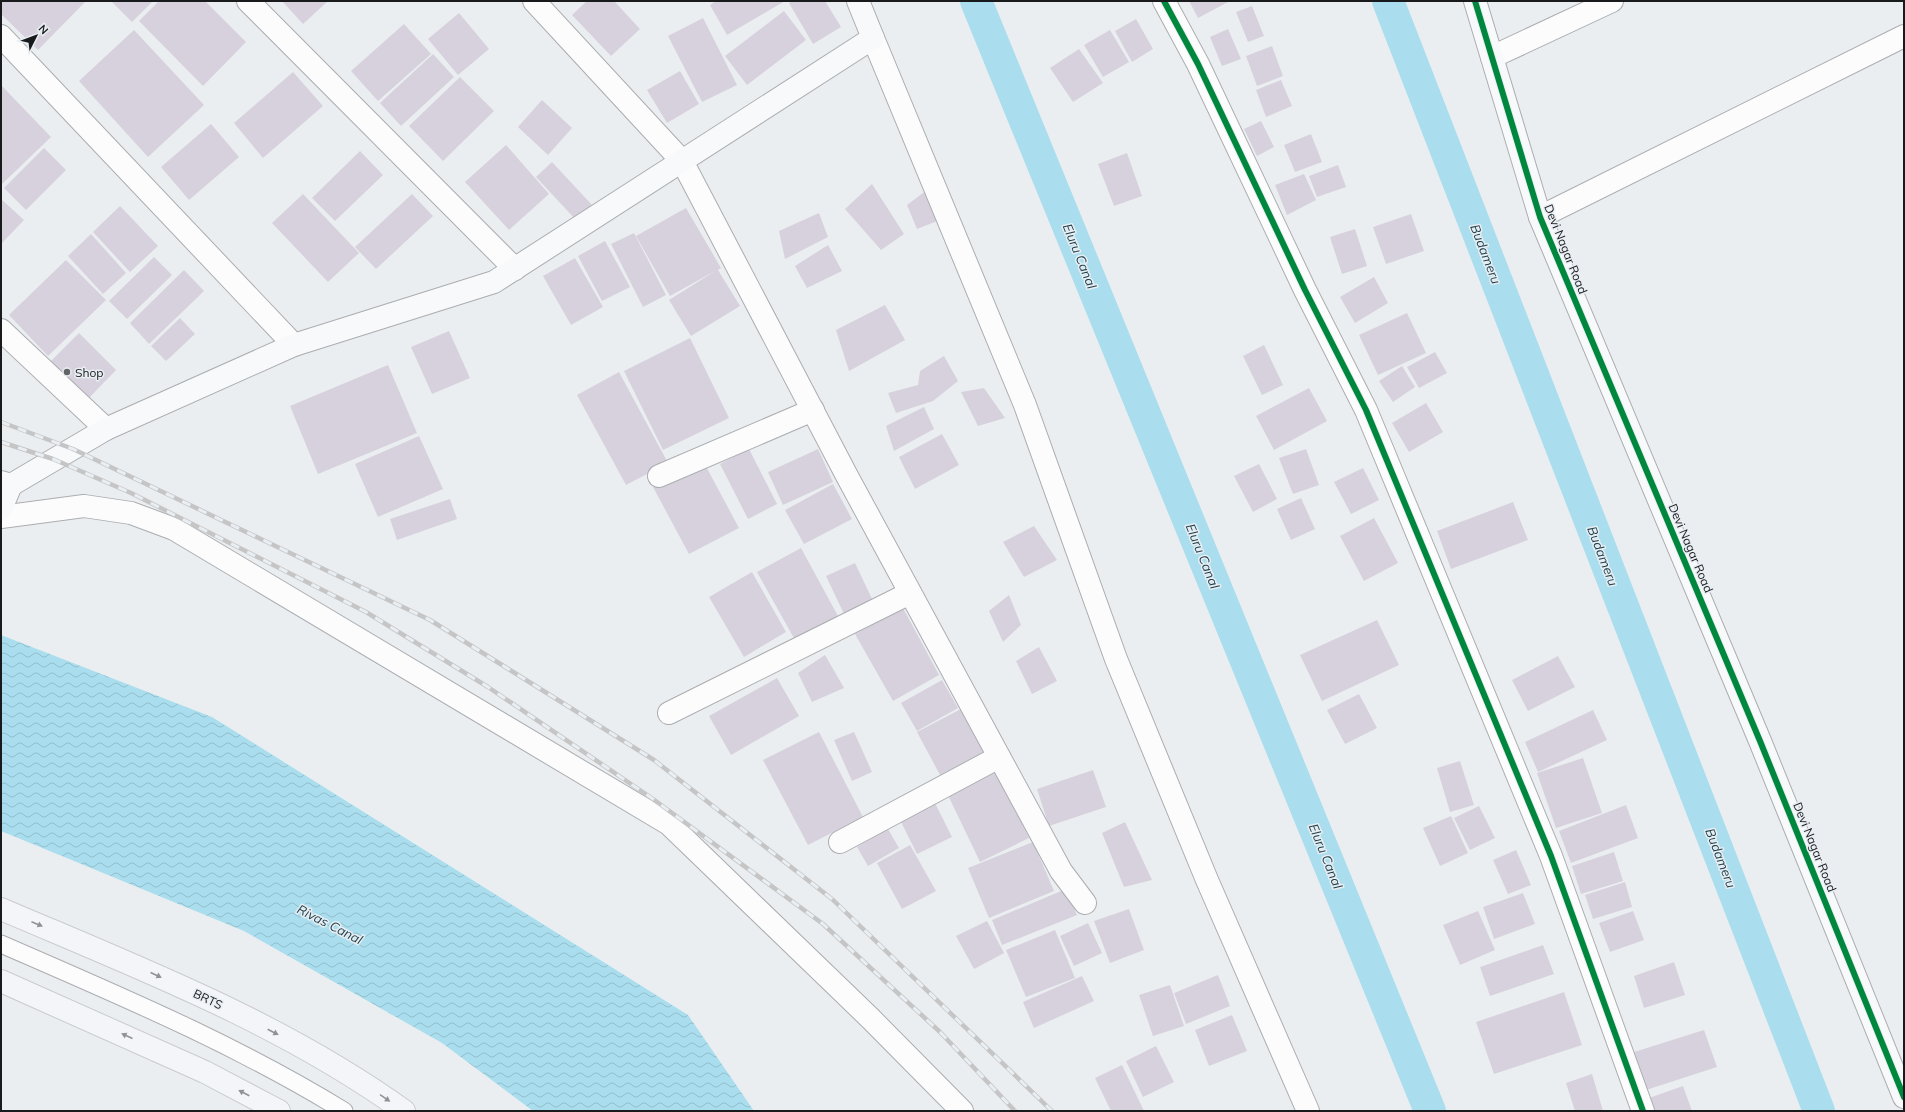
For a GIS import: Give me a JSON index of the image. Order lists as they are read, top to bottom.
{
  "streets": {
    "main road": ["BRTS"],
    "street": ["Devi Nagar Road"]
  },
  "water": ["Budameru", "Eluru Canal", "Rivas Canal"],
  "places": ["Shop"],
  "north": "top right"
}
